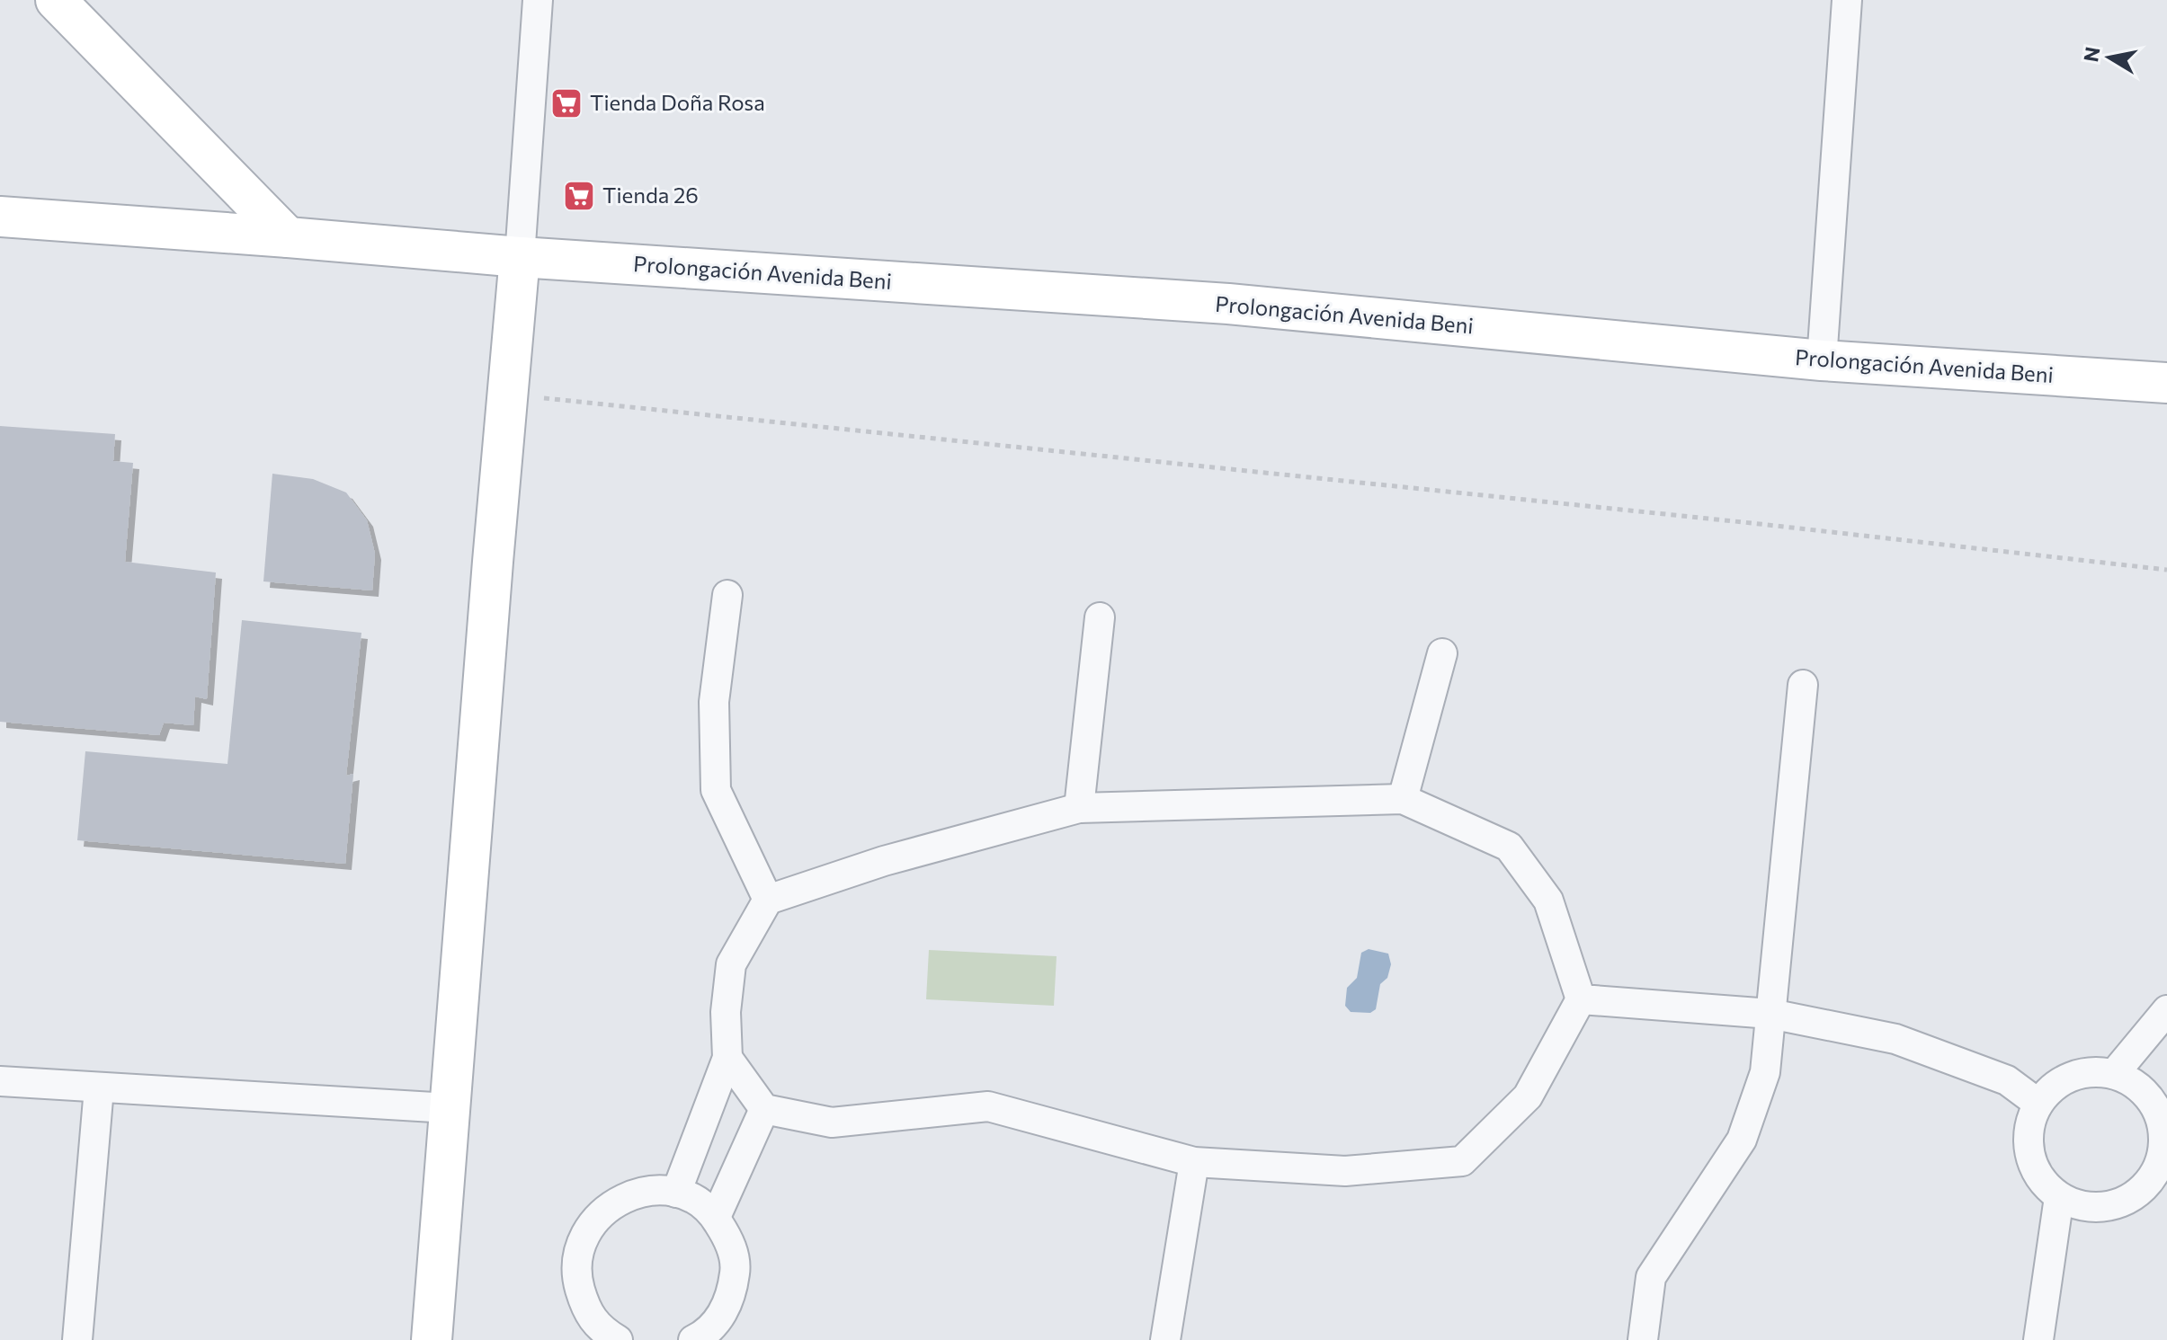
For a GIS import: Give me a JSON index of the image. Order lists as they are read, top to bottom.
{
  "streets": {
    "street": ["Prolongación Avenida Beni"]
  },
  "places": {
    "supermarket": ["Tienda Doña Rosa", "Tienda 26"]
  },
  "north": "left"
}
